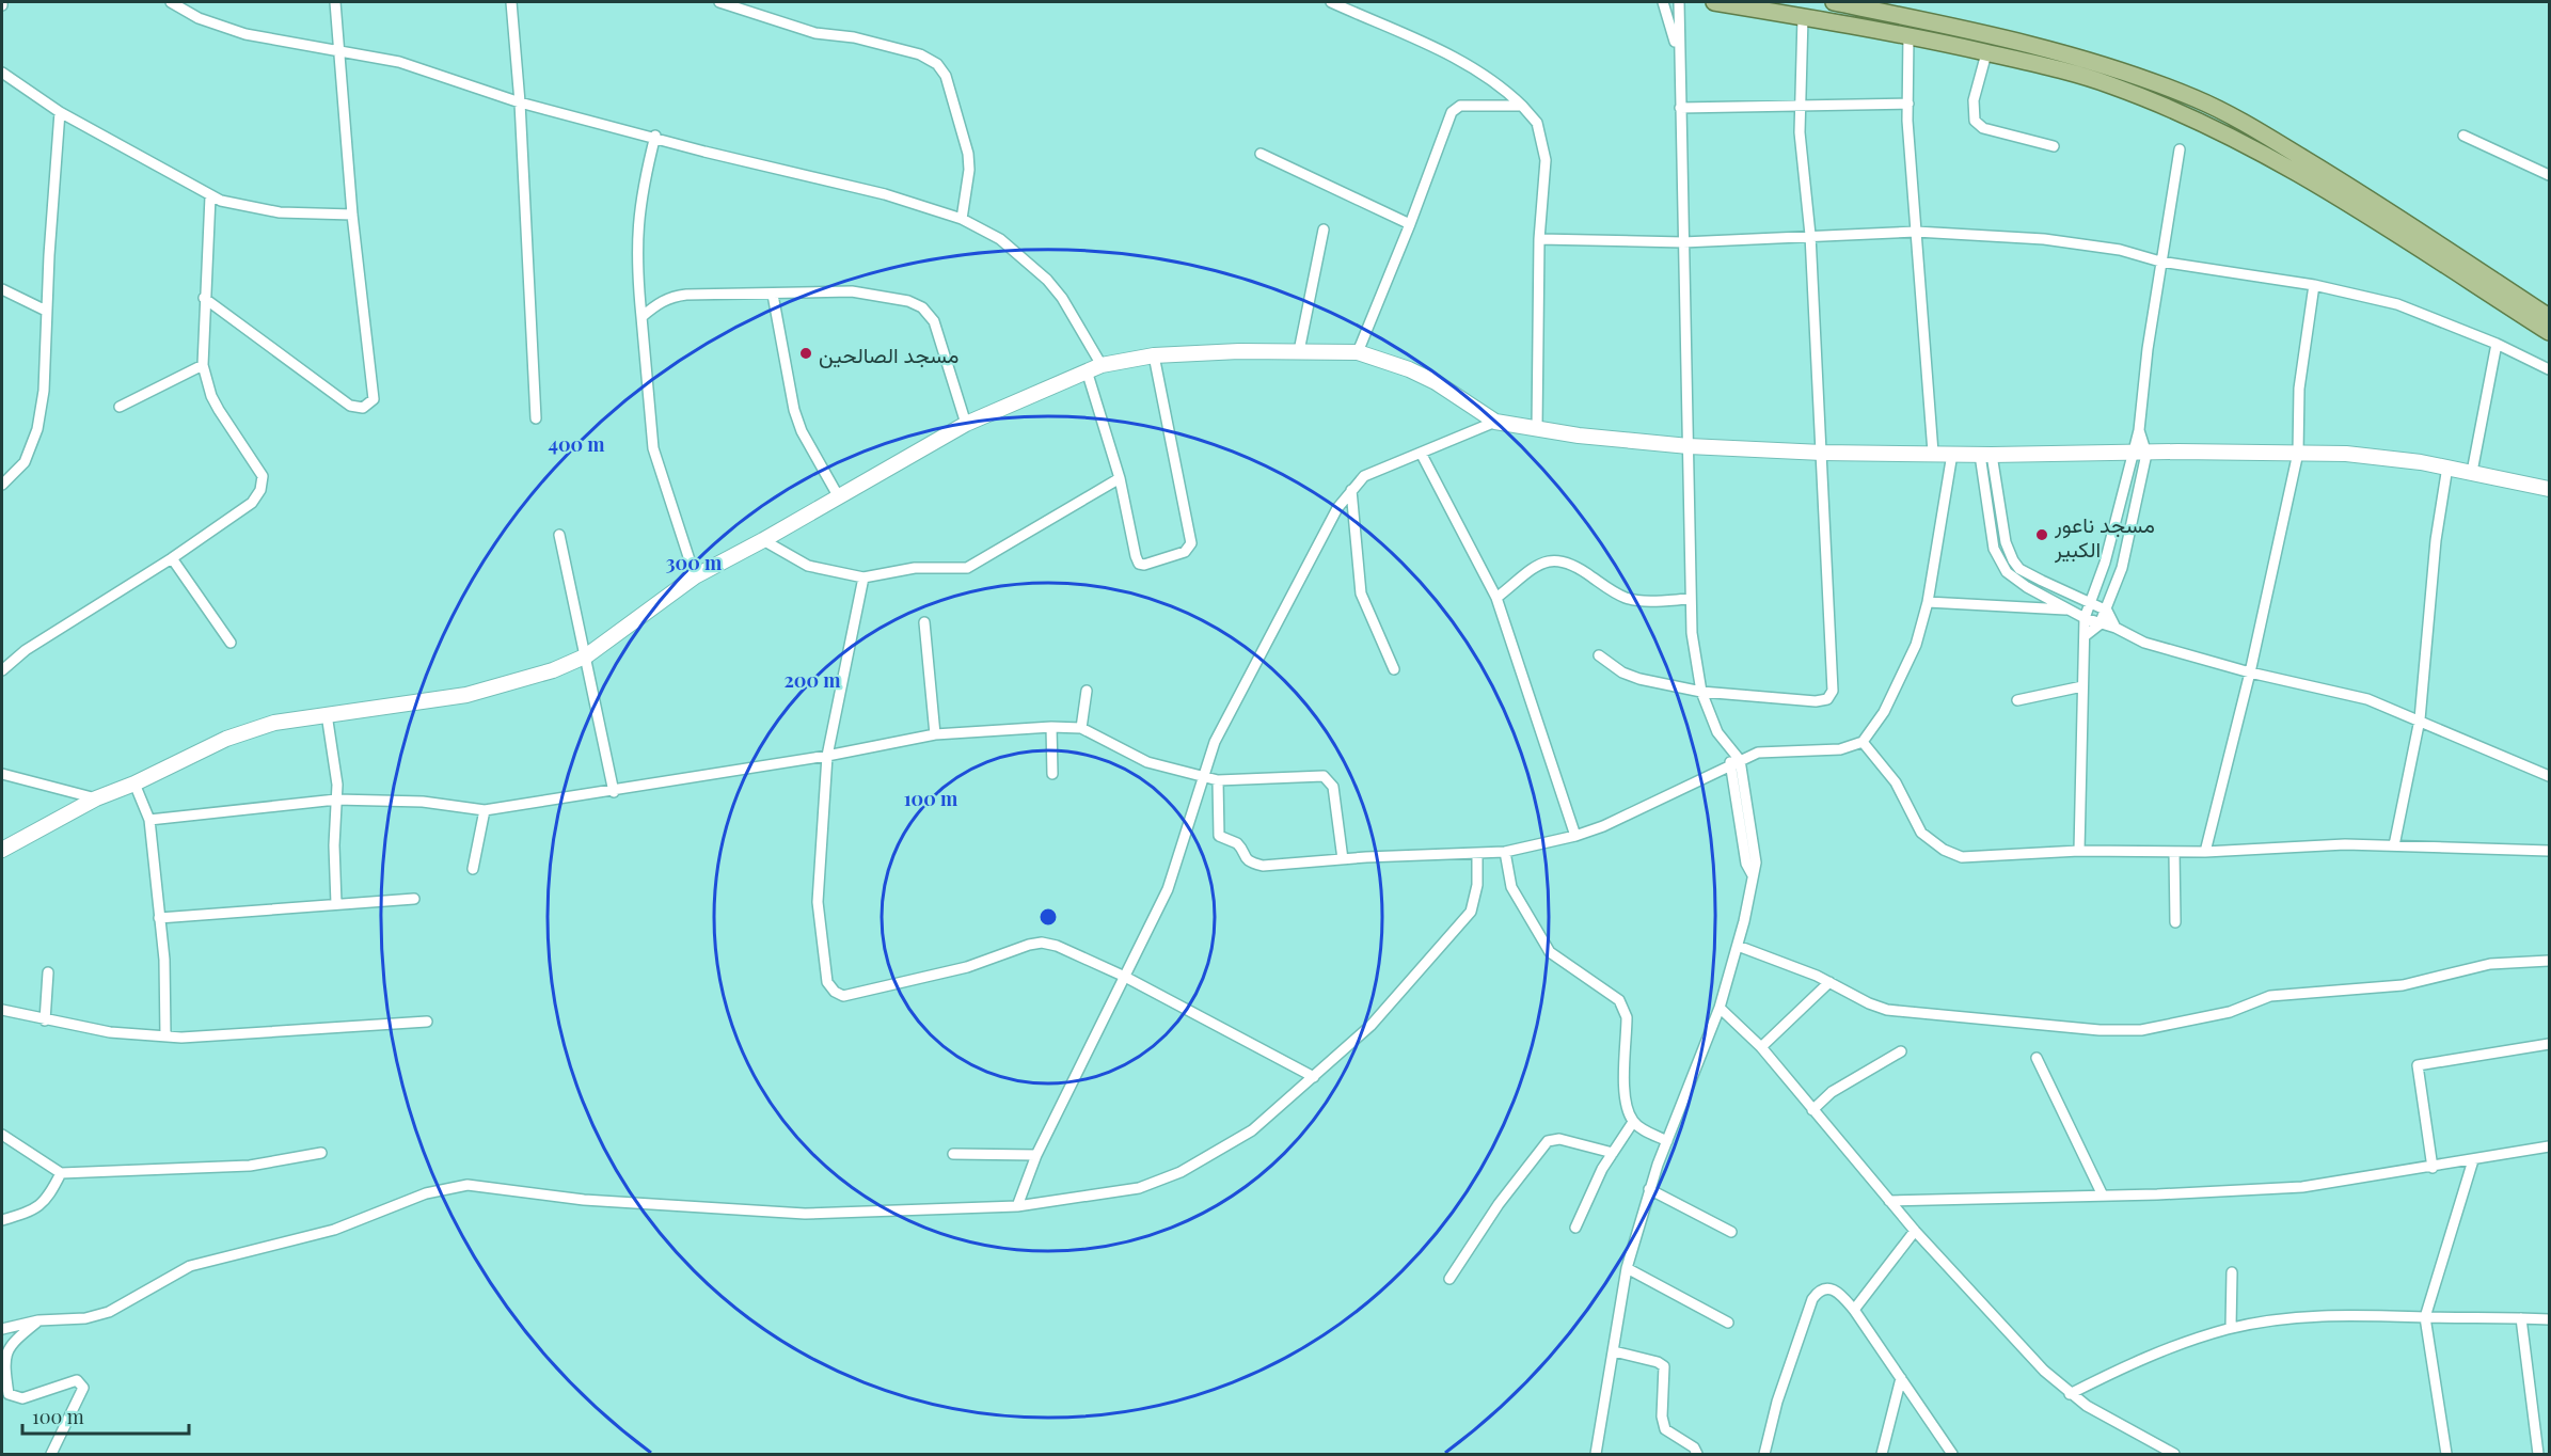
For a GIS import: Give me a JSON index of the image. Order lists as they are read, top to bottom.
{
  "places": ["مسجد الصالحين", "مسجد ناعور الكبير"],
  "scale_bar": "100 m",
  "rings": [
    "400 m",
    "300 m",
    "200 m",
    "100 m"
  ]
}
